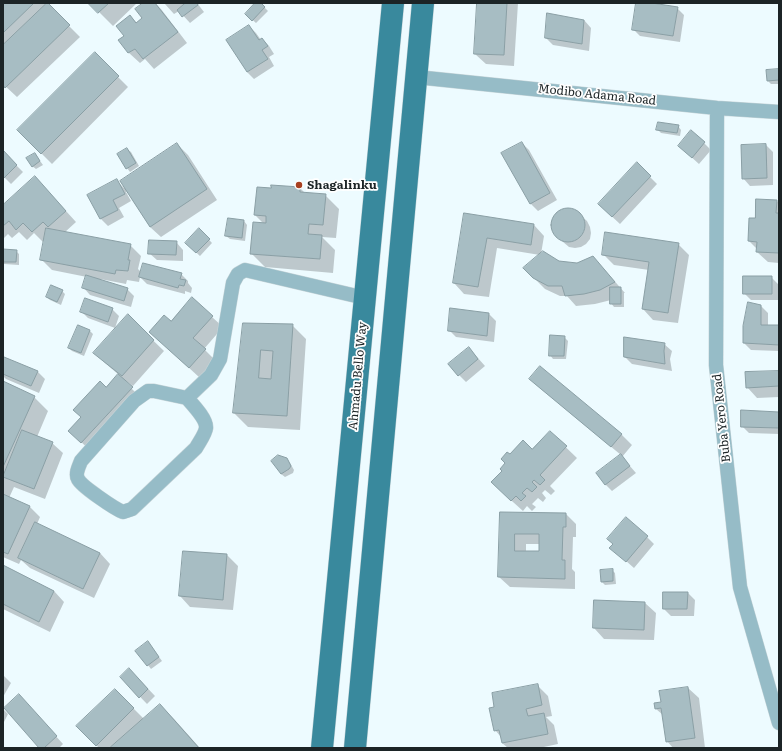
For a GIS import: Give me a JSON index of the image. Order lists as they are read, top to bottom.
{
  "streets": {
    "main road": ["Ahmadu Bello Way"],
    "street": ["Modibo Adama Road", "Buba Yero Road"]
  },
  "crossings": [
    ["Modibo Adama Road", "Buba Yero Road"]
  ],
  "places": ["Shagalinku"]
}
